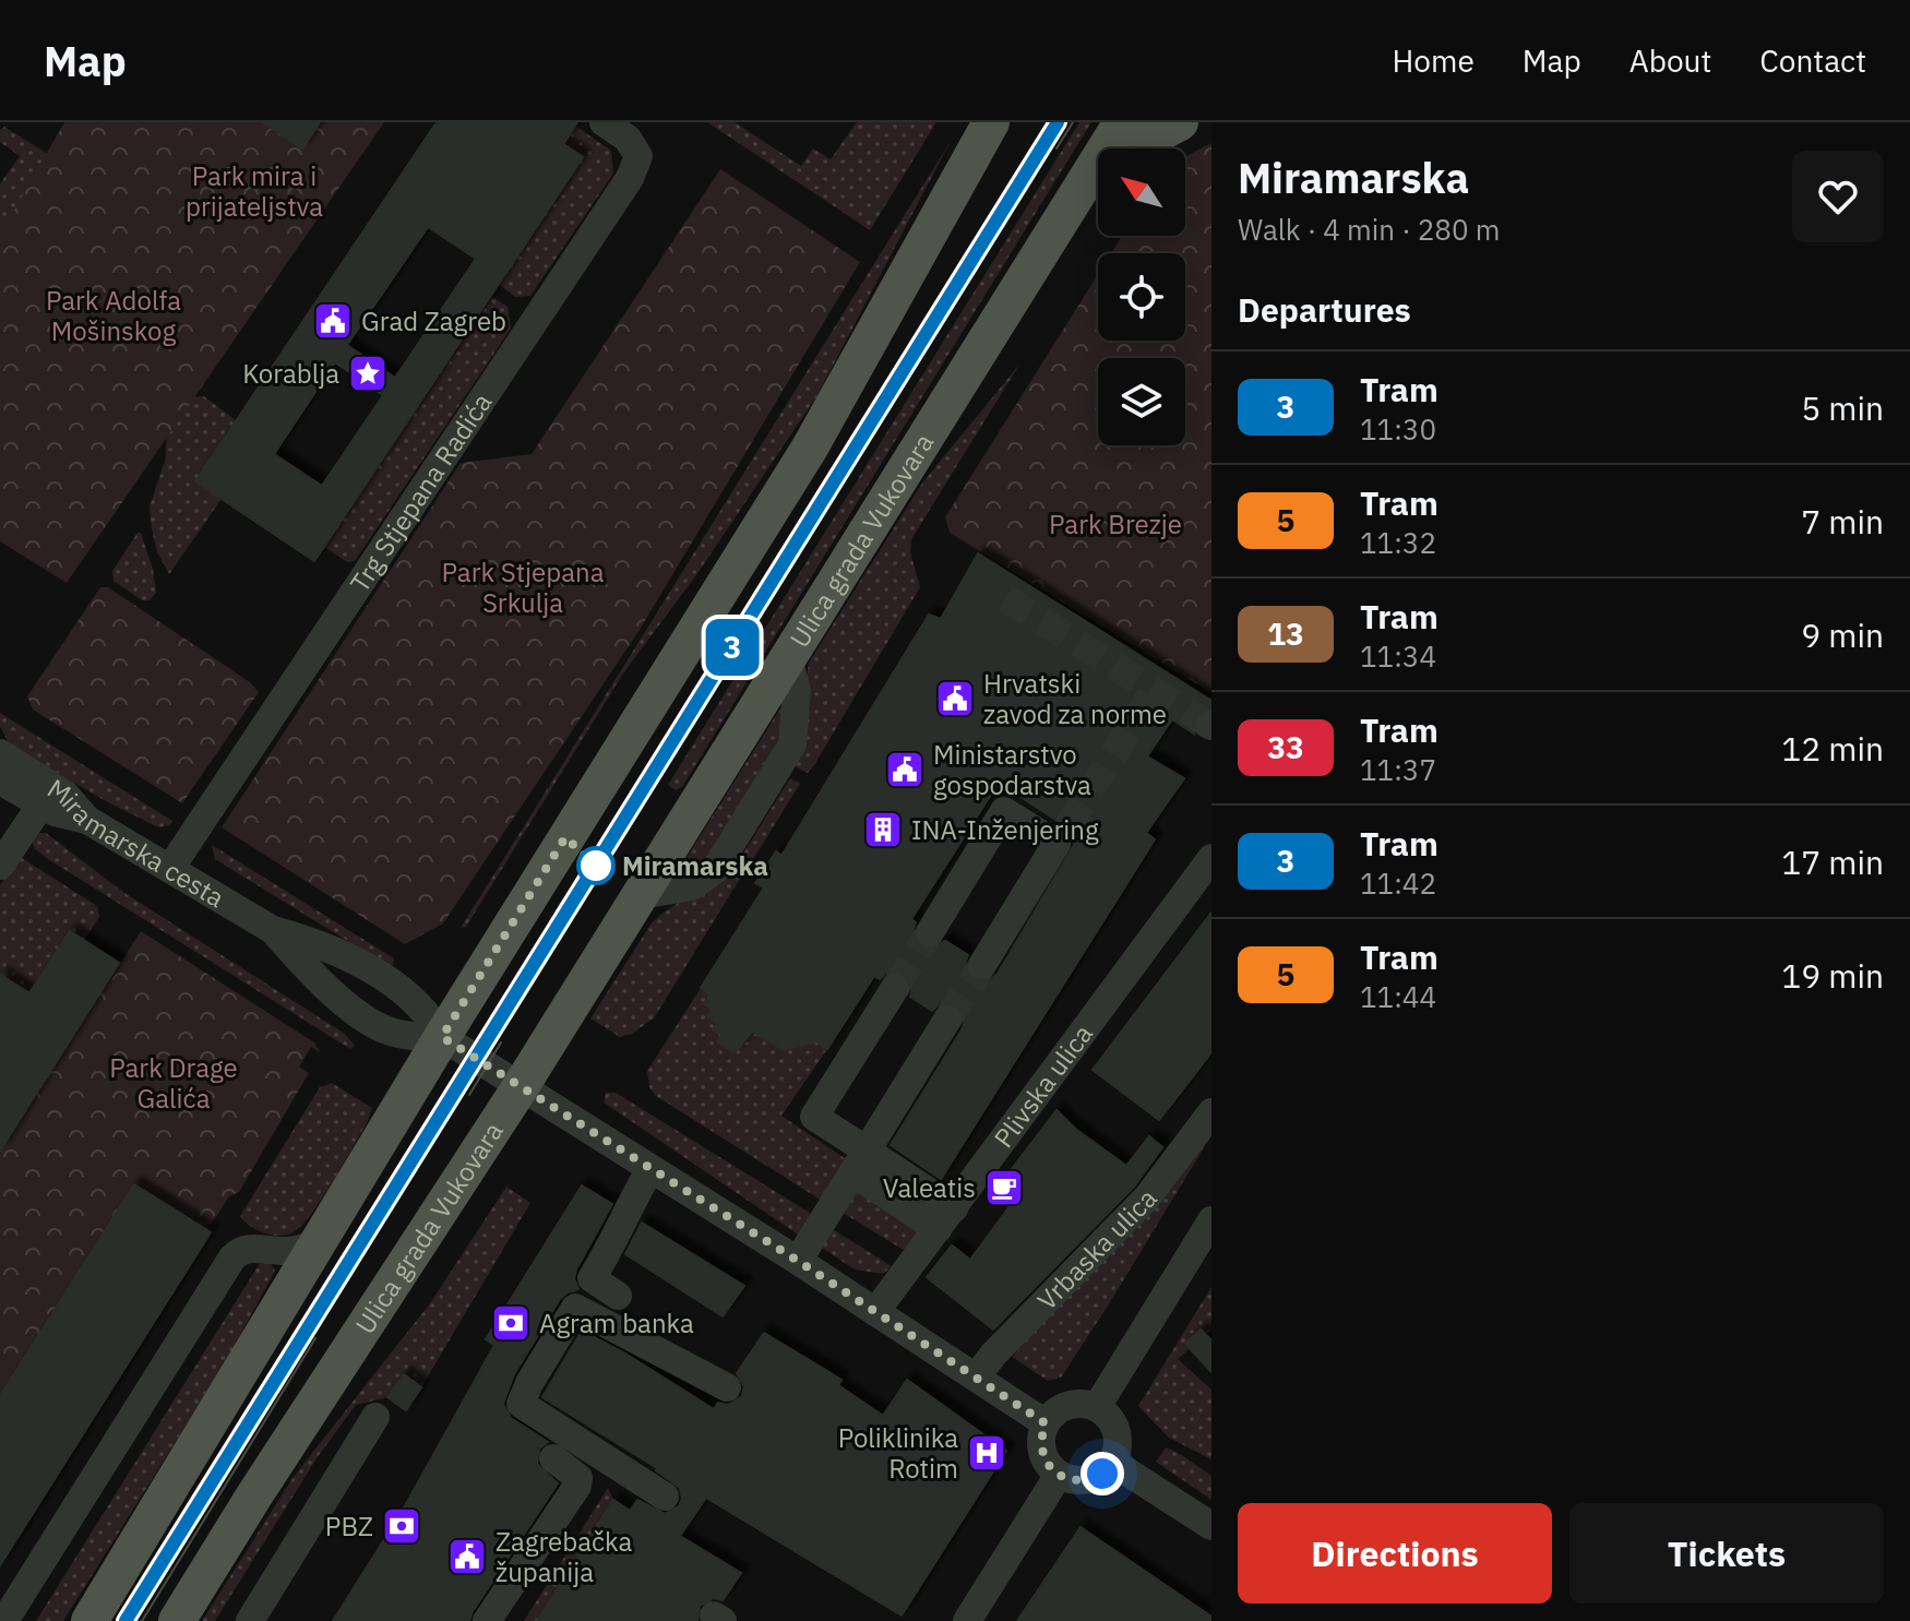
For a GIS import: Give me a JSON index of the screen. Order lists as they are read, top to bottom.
{
  "streets": {
    "main road": ["Ulica grada Vukovara"],
    "street": [
      "Trg Stjepana Radića",
      "Miramarska cesta",
      "Plivska ulica",
      "Vrbaska ulica"
    ]
  },
  "crossings": [
    ["Trg Stjepana Radića", "Miramarska cesta"],
    ["Ulica grada Vukovara", "Miramarska cesta"],
    ["Miramarska cesta", "Plivska ulica"],
    ["Miramarska cesta", "Vrbaska ulica"]
  ],
  "parks": [
    "Park mira i prijateljstva",
    "Park Adolfa Mošinskog",
    "Park Brezje",
    "Park Stjepana Srkulja",
    "Park Drage Galića"
  ],
  "places": {
    "public building": [
      "Grad Zagreb",
      "Hrvatski zavod za norme",
      "Ministarstvo gospodarstva",
      "Zagrebačka županija"
    ],
    "place": ["Korablja"],
    "building": ["INA-Inženjering"],
    "other": ["Miramarska"],
    "cafe": ["Valeatis"],
    "bank": ["Agram banka", "PBZ"],
    "hospital": ["Poliklinika Rotim"]
  },
  "lines": ["tram line 3"],
  "north": "top left",
  "page": {
    "header": "Map",
    "nav": [
      "Home",
      "Map",
      "About",
      "Contact"
    ],
    "on_map": "3",
    "heading": [
      ["Miramarska", "Walk · 4 min · 280 m"],
      "Departures"
    ],
    "list": [
      {
        "mark": "3",
        "name": "Tram",
        "note": "11:30",
        "value": "5 min"
      },
      {
        "mark": "5",
        "name": "Tram",
        "note": "11:32",
        "value": "7 min"
      },
      {
        "mark": "13",
        "name": "Tram",
        "note": "11:34",
        "value": "9 min"
      },
      {
        "mark": "33",
        "name": "Tram",
        "note": "11:37",
        "value": "12 min"
      },
      {
        "mark": "3",
        "name": "Tram",
        "note": "11:42",
        "value": "17 min"
      },
      {
        "mark": "5",
        "name": "Tram",
        "note": "11:44",
        "value": "19 min"
      }
    ],
    "buttons": ["Directions", "Tickets"]
  }
}
